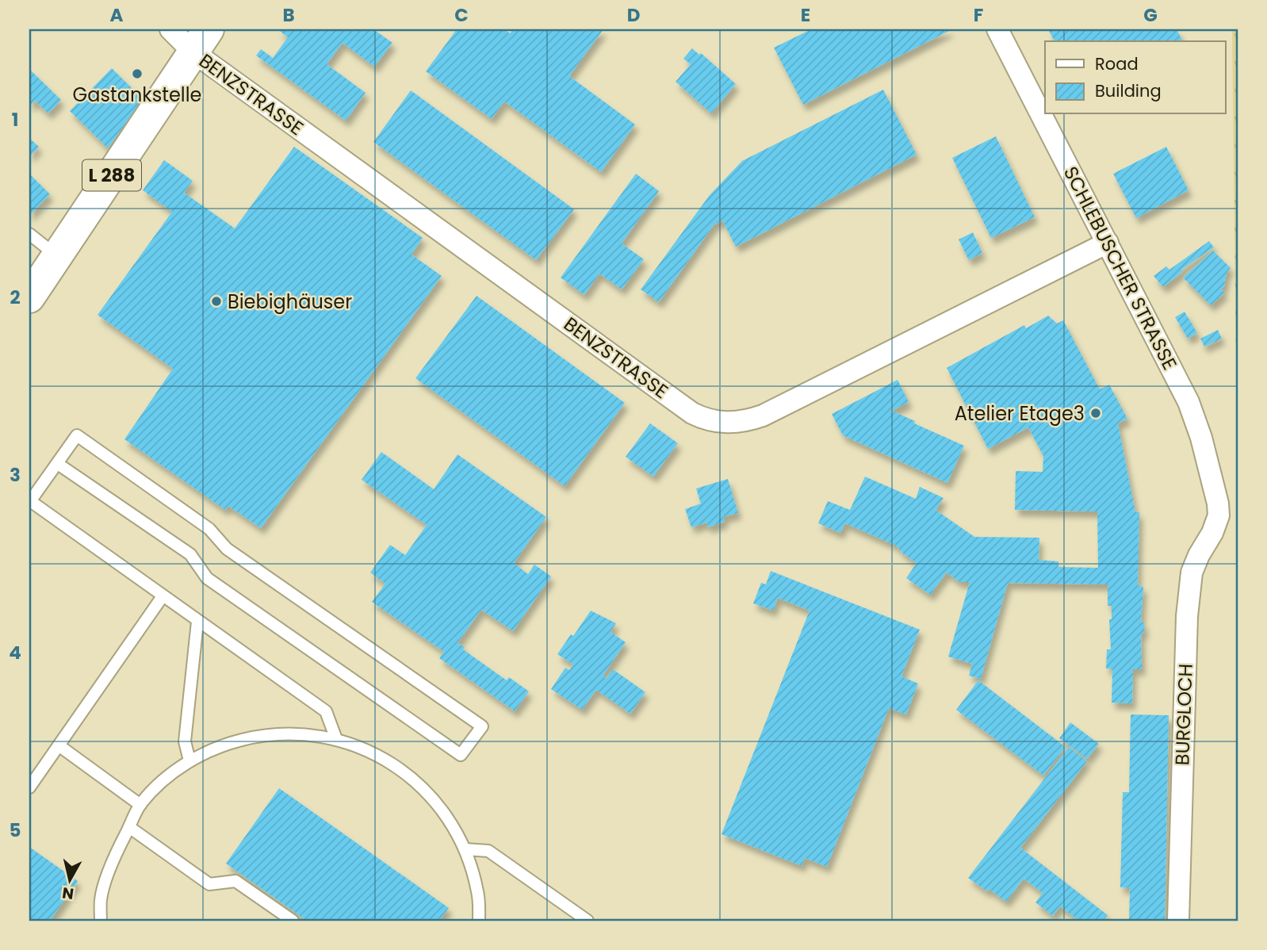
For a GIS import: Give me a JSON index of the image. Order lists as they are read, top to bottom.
{
  "streets": {
    "main road": ["L 288"],
    "street": ["BENZSTRASSE", "SCHLEBUSCHER STRASSE", "BURGLOCH"]
  },
  "crossings": [
    ["BENZSTRASSE", "L 288"],
    ["BENZSTRASSE", "SCHLEBUSCHER STRASSE"],
    ["SCHLEBUSCHER STRASSE", "BURGLOCH"]
  ],
  "places": ["Gastankstelle", "Biebighäuser", "Atelier Etage3"],
  "legend": ["Road", "Building"],
  "north": "bottom",
  "grid": {
    "columns": [
      "A",
      "B",
      "C",
      "D",
      "E",
      "F",
      "G"
    ],
    "rows": [
      "1",
      "2",
      "3",
      "4",
      "5"
    ]
  }
}
